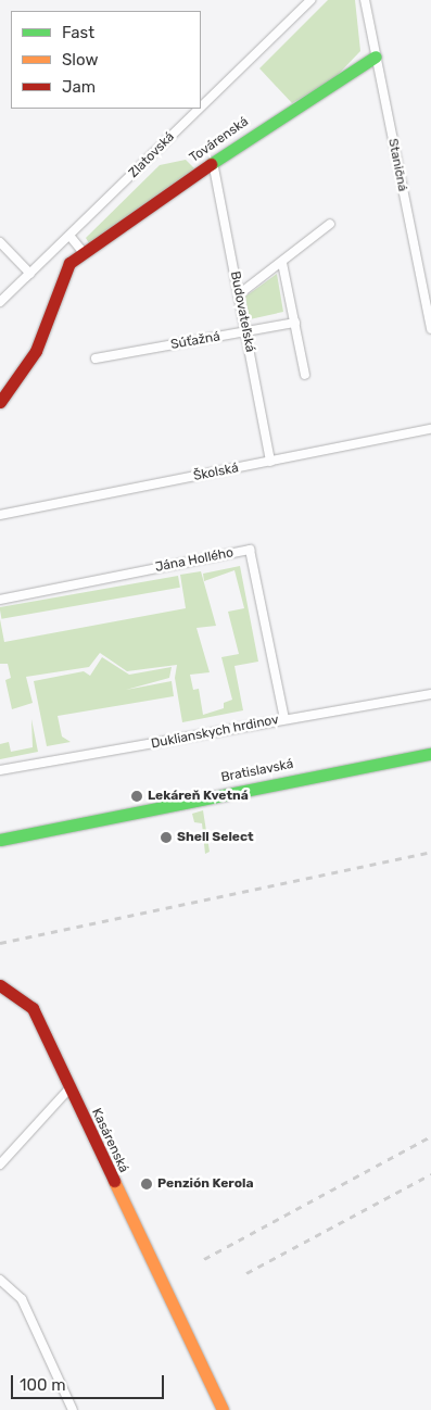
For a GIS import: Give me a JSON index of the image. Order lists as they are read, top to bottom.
{
  "streets": {
    "street": [
      "Továrenská",
      "Zlatovská",
      "Staničná",
      "Budovateľská",
      "Súťažná",
      "Školská",
      "Jána Hollého",
      "Duklianskych hrdinov",
      "Bratislavská",
      "Kasárenská"
    ]
  },
  "crossings": [
    ["Továrenská", "Staničná"],
    ["Továrenská", "Budovateľská"],
    ["Budovateľská", "Súťažná"],
    ["Budovateľská", "Školská"],
    ["Jána Hollého", "Duklianskych hrdinov"]
  ],
  "places": ["Lekáreň Kvetná", "Shell Select", "Penzión Kerola"],
  "legend": ["Fast", "Slow", "Jam"],
  "scale_bar": "100 m"
}
